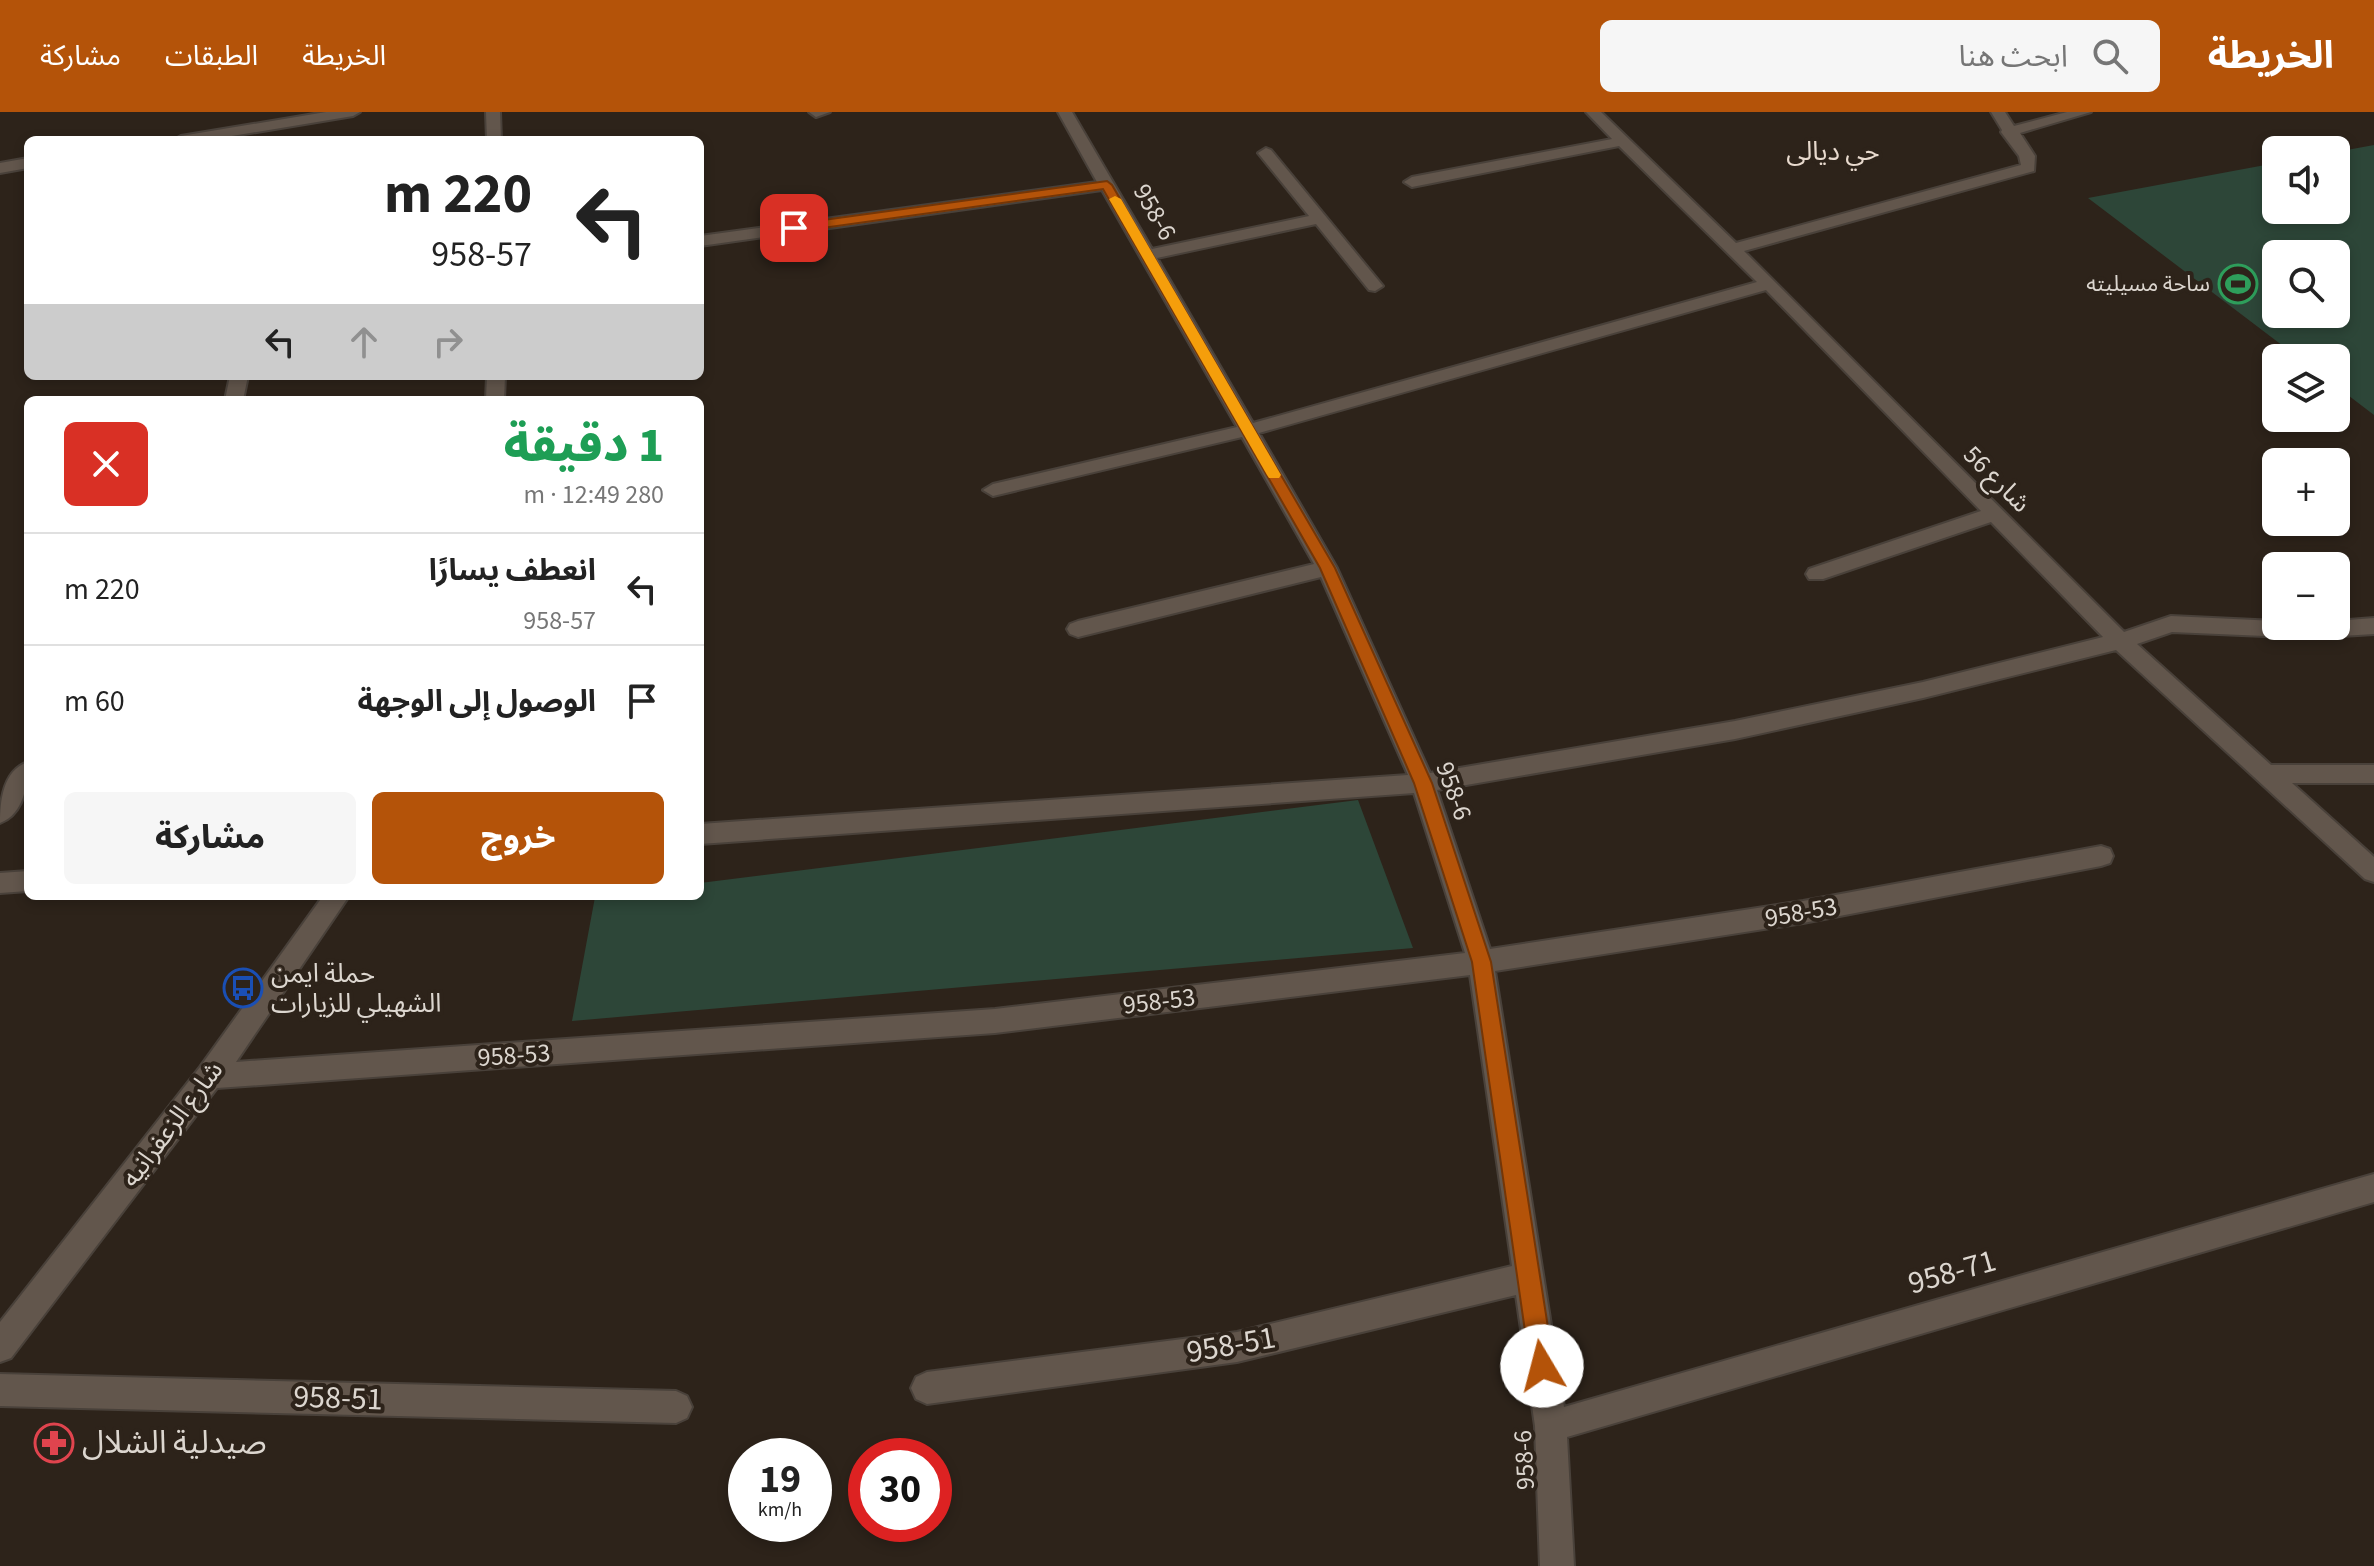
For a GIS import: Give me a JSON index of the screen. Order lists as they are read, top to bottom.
{
  "streets": {
    "street": [
      "958-6",
      "شارع 56",
      "958-53",
      "شارع الزعفرانيه",
      "958-71",
      "958-51"
    ]
  },
  "crossings": [
    ["958-6", "958-53"],
    ["958-6", "958-71"],
    ["958-6", "958-51"],
    ["958-53", "شارع الزعفرانيه"]
  ],
  "districts": ["حي ديالى"],
  "places": {
    "sports": ["ساحة مسيليته"],
    "bus stop": ["حملة ايمن الشهيلي للزيارات"],
    "pharmacy": ["صيدلية الشلال"]
  },
  "page": {
    "header": "الخريطة",
    "search": "ابحث هنا",
    "nav": ["الخريطة", "الطبقات", "مشاركة"],
    "map_buttons": ["+", "−"],
    "turn": ["220 m", "958-57"],
    "heading": ["1 دقيقة", "280 m · 12:49"],
    "list": [
      {
        "name": "انعطف يسارًا",
        "note": "958-57",
        "value": "220 m"
      },
      {
        "name": "الوصول إلى الوجهة",
        "value": "60 m"
      }
    ],
    "buttons": ["خروج", "مشاركة"],
    "speed": "19 km/h",
    "limit": "30"
  }
}
